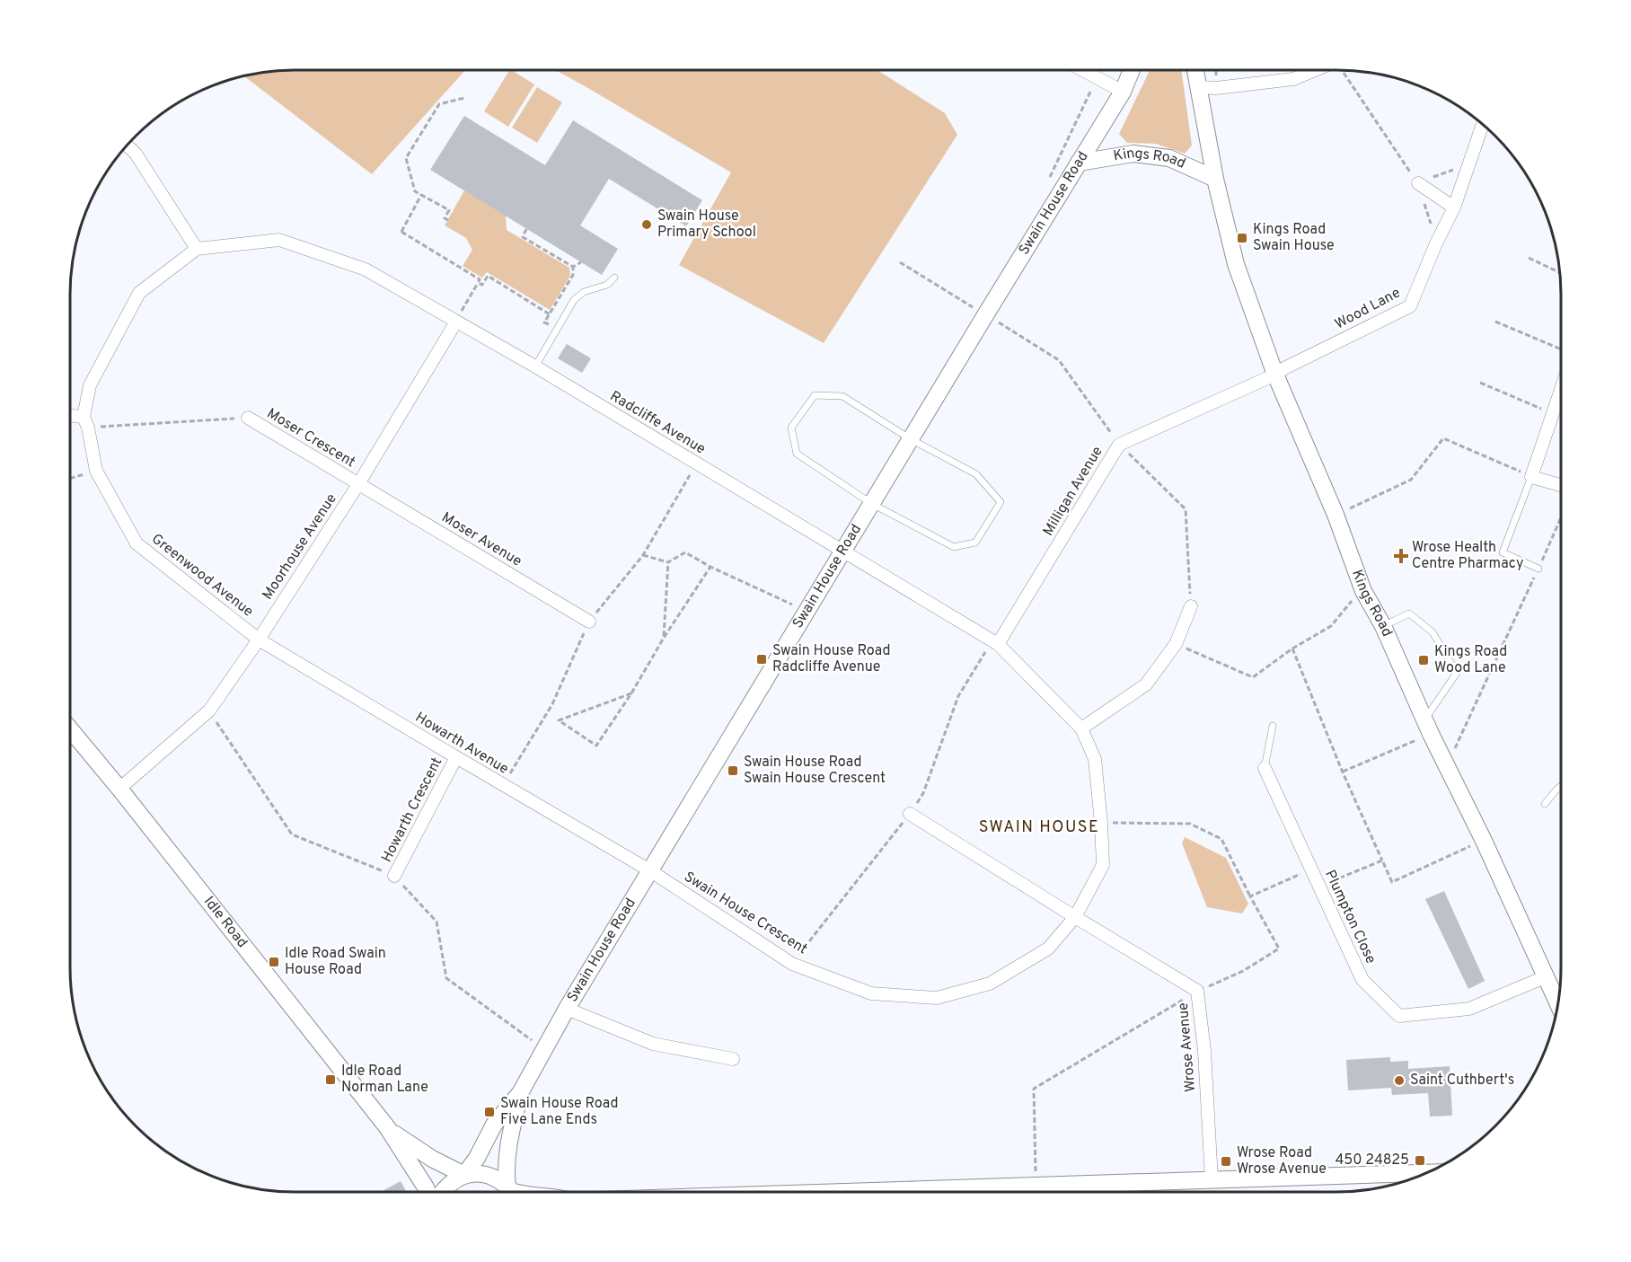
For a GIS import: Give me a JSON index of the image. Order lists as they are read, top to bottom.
{
  "streets": {
    "street": [
      "Kings Road",
      "Swain House Road",
      "Wood Lane",
      "Radcliffe Avenue",
      "Moser Crescent",
      "Milligan Avenue",
      "Moser Avenue",
      "Moorhouse Avenue",
      "Greenwood Avenue",
      "Howarth Avenue",
      "Howarth Crescent",
      "Swain House Crescent",
      "Plumpton Close",
      "Idle Road",
      "Wrose Avenue"
    ]
  },
  "crossings": [
    ["Kings Road", "Swain House Road"],
    ["Kings Road", "Wood Lane"],
    ["Kings Road", "Milligan Avenue"],
    ["Kings Road", "Plumpton Close"],
    ["Swain House Road", "Radcliffe Avenue"],
    ["Swain House Road", "Howarth Avenue"],
    ["Swain House Road", "Swain House Crescent"],
    ["Swain House Road", "Idle Road"],
    ["Wood Lane", "Milligan Avenue"],
    ["Radcliffe Avenue", "Moorhouse Avenue"],
    ["Radcliffe Avenue", "Swain House Crescent"],
    ["Moser Crescent", "Moser Avenue"],
    ["Moser Crescent", "Moorhouse Avenue"],
    ["Milligan Avenue", "Swain House Crescent"],
    ["Moser Avenue", "Moorhouse Avenue"],
    ["Moorhouse Avenue", "Greenwood Avenue"],
    ["Moorhouse Avenue", "Howarth Avenue"],
    ["Moorhouse Avenue", "Idle Road"],
    ["Greenwood Avenue", "Howarth Avenue"],
    ["Howarth Avenue", "Howarth Crescent"],
    ["Howarth Avenue", "Swain House Crescent"],
    ["Swain House Crescent", "Wrose Avenue"]
  ],
  "districts": ["SWAIN HOUSE"],
  "places": {
    "other": ["Swain House Primary School", "Saint Cuthbert's"],
    "transit": [
      "Kings Road Swain House",
      "Swain House Road Radcliffe Avenue",
      "Kings Road Wood Lane",
      "Swain House Road Swain House Crescent",
      "Idle Road Swain House Road",
      "Idle Road Norman Lane",
      "Swain House Road Five Lane Ends",
      "450 24825",
      "Wrose Road Wrose Avenue"
    ],
    "health": ["Wrose Health Centre Pharmacy"]
  }
}
